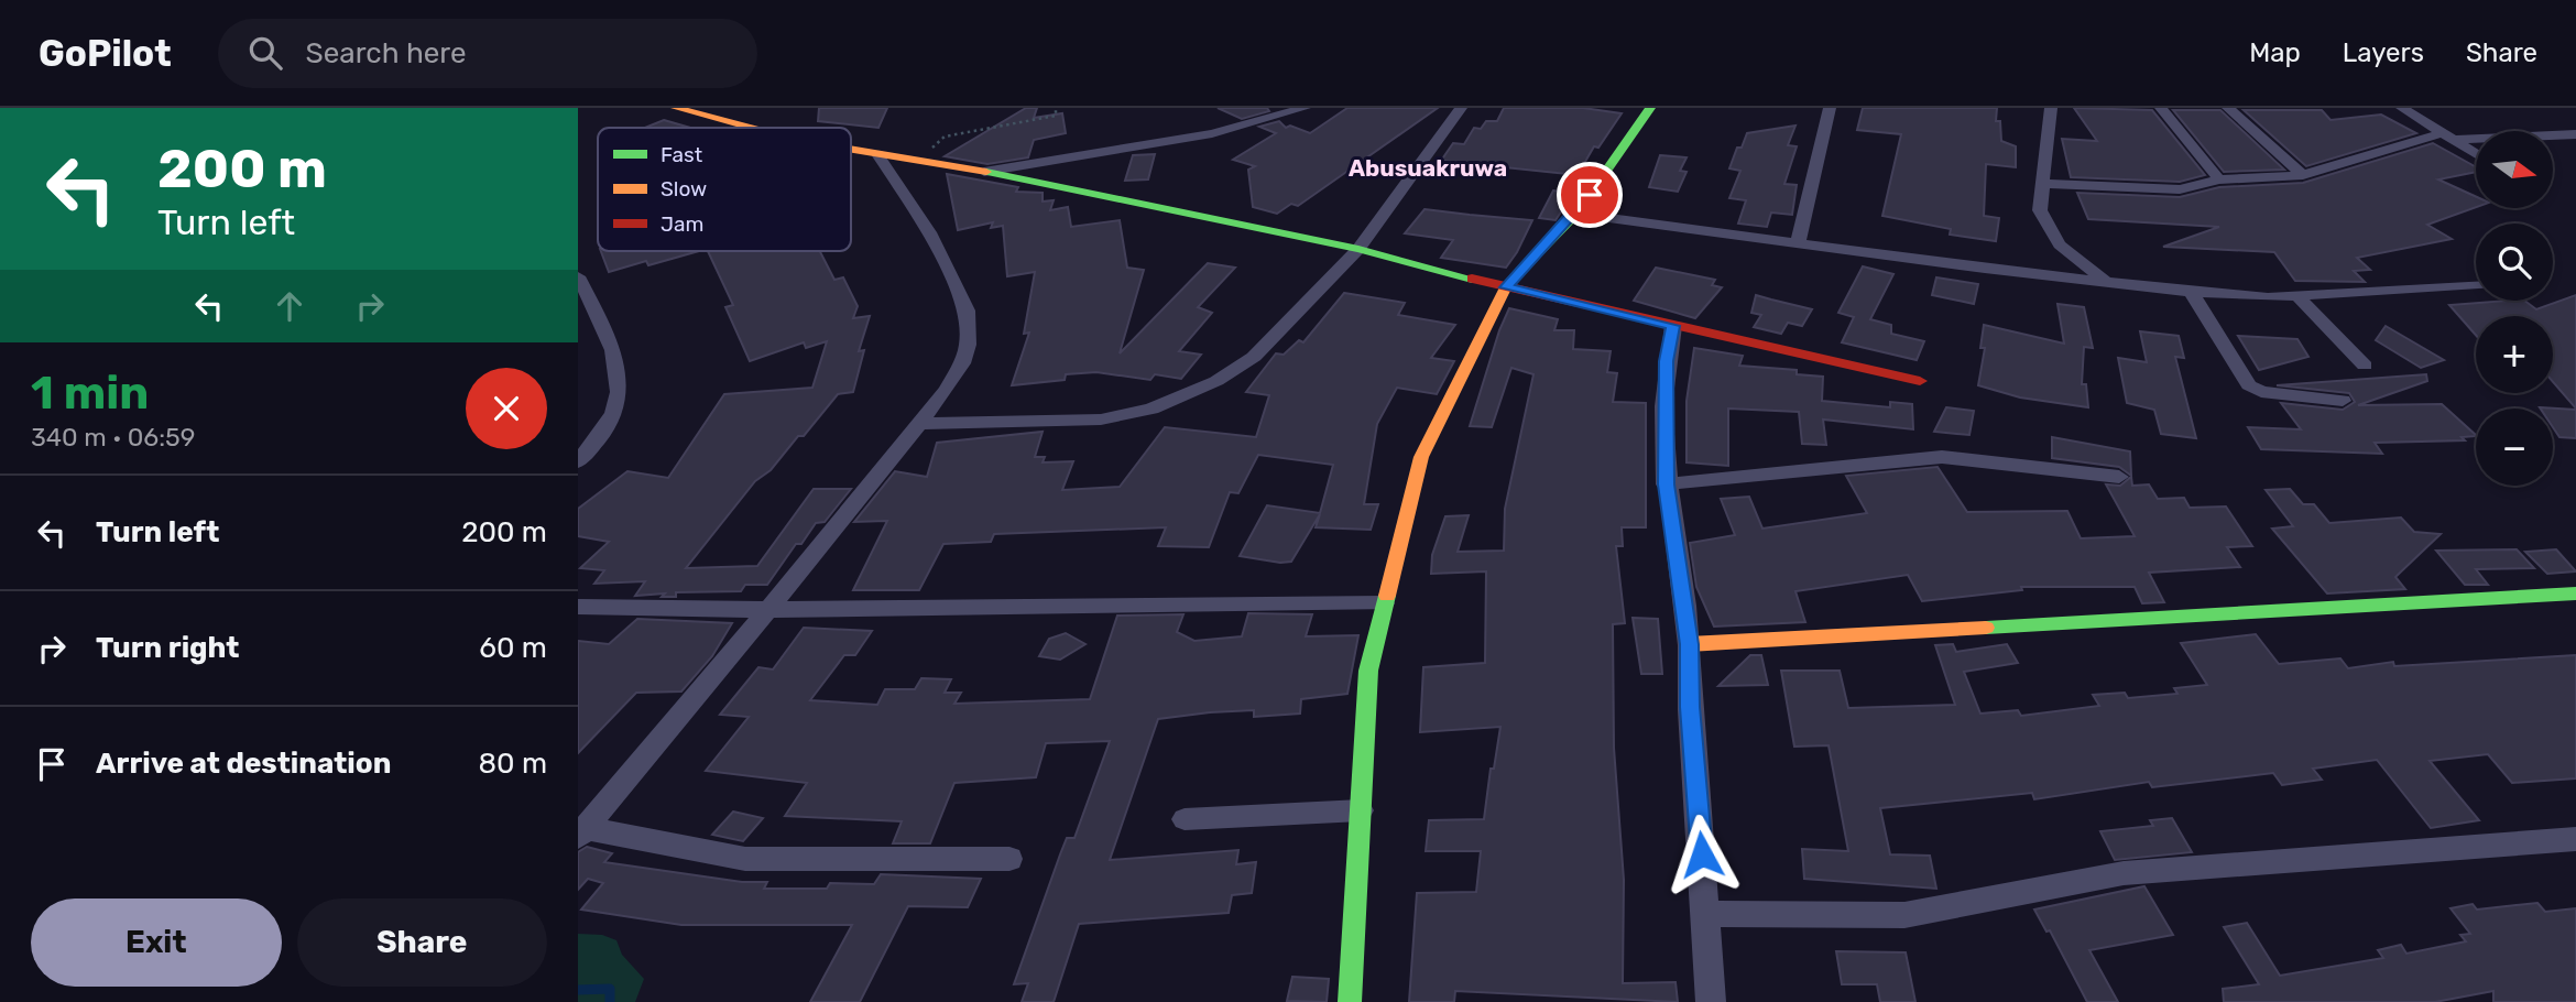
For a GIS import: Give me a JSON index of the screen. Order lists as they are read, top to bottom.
{
  "districts": ["Abusuakruwa"],
  "legend": ["Fast", "Slow", "Jam"],
  "north": "right",
  "page": {
    "header": "GoPilot",
    "search": "Search here",
    "nav": ["Map", "Layers", "Share"],
    "turn": ["200 m", "Turn left"],
    "map_buttons": ["+", "−"],
    "heading": ["1 min", "340 m · 06:59"],
    "list": [
      {
        "name": "Turn left",
        "value": "200 m"
      },
      {
        "name": "Turn right",
        "value": "60 m"
      },
      {
        "name": "Arrive at destination",
        "value": "80 m"
      }
    ],
    "buttons": ["Exit", "Share"]
  }
}
